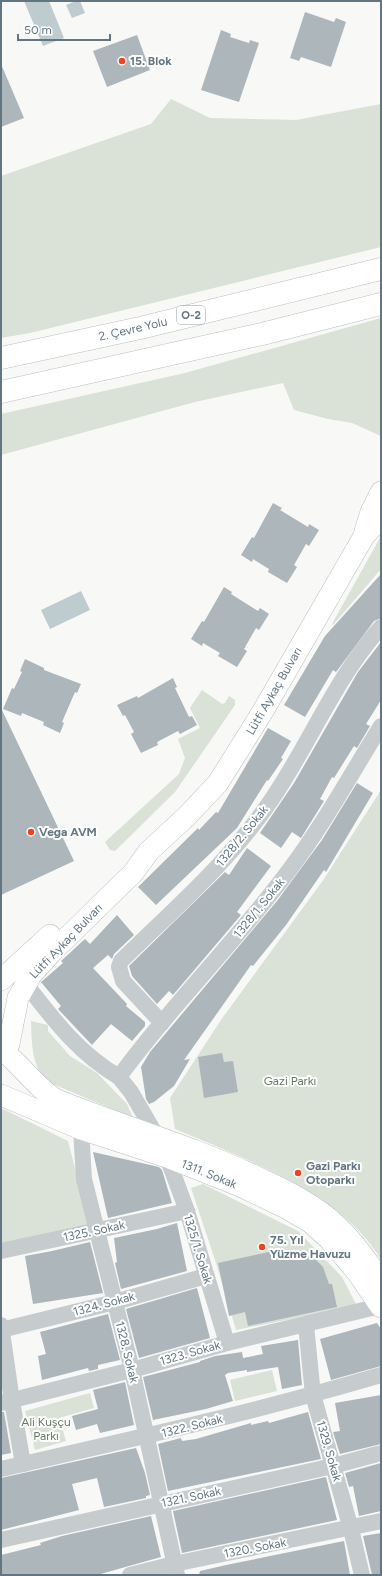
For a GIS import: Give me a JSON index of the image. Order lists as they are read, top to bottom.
{
  "streets": {
    "highway": ["O-2", "2. Çevre Yolu"],
    "main road": ["Lütfi Aykaç Bulvarı", "1311. Sokak"],
    "street": [
      "1328/2. Sokak",
      "1328/1. Sokak",
      "1325. Sokak",
      "1325/1. Sokak",
      "1324. Sokak",
      "1328. Sokak",
      "1323. Sokak",
      "1322. Sokak",
      "1329. Sokak",
      "1321. Sokak",
      "1320. Sokak"
    ]
  },
  "crossings": [
    ["Lütfi Aykaç Bulvarı", "1311. Sokak"],
    ["1328/2. Sokak", "1328/1. Sokak"],
    ["1311. Sokak", "1325/1. Sokak"],
    ["1311. Sokak", "1328. Sokak"],
    ["1311. Sokak", "1323. Sokak"],
    ["1325. Sokak", "1325/1. Sokak"],
    ["1325. Sokak", "1328. Sokak"],
    ["1325/1. Sokak", "1324. Sokak"],
    ["1325/1. Sokak", "1323. Sokak"],
    ["1324. Sokak", "1328. Sokak"],
    ["1328. Sokak", "1323. Sokak"],
    ["1328. Sokak", "1322. Sokak"],
    ["1328. Sokak", "1321. Sokak"],
    ["1328. Sokak", "1320. Sokak"],
    ["1323. Sokak", "1329. Sokak"],
    ["1322. Sokak", "1329. Sokak"],
    ["1329. Sokak", "1321. Sokak"],
    ["1329. Sokak", "1320. Sokak"]
  ],
  "parks": ["Gazi Parkı", "Ali Kuşçu Parkı"],
  "places": [
    "15. Blok",
    "Vega AVM",
    "Gazi Parkı Otoparkı",
    "75. Yıl Yüzme Havuzu"
  ],
  "scale_bar": "50 m"
}
